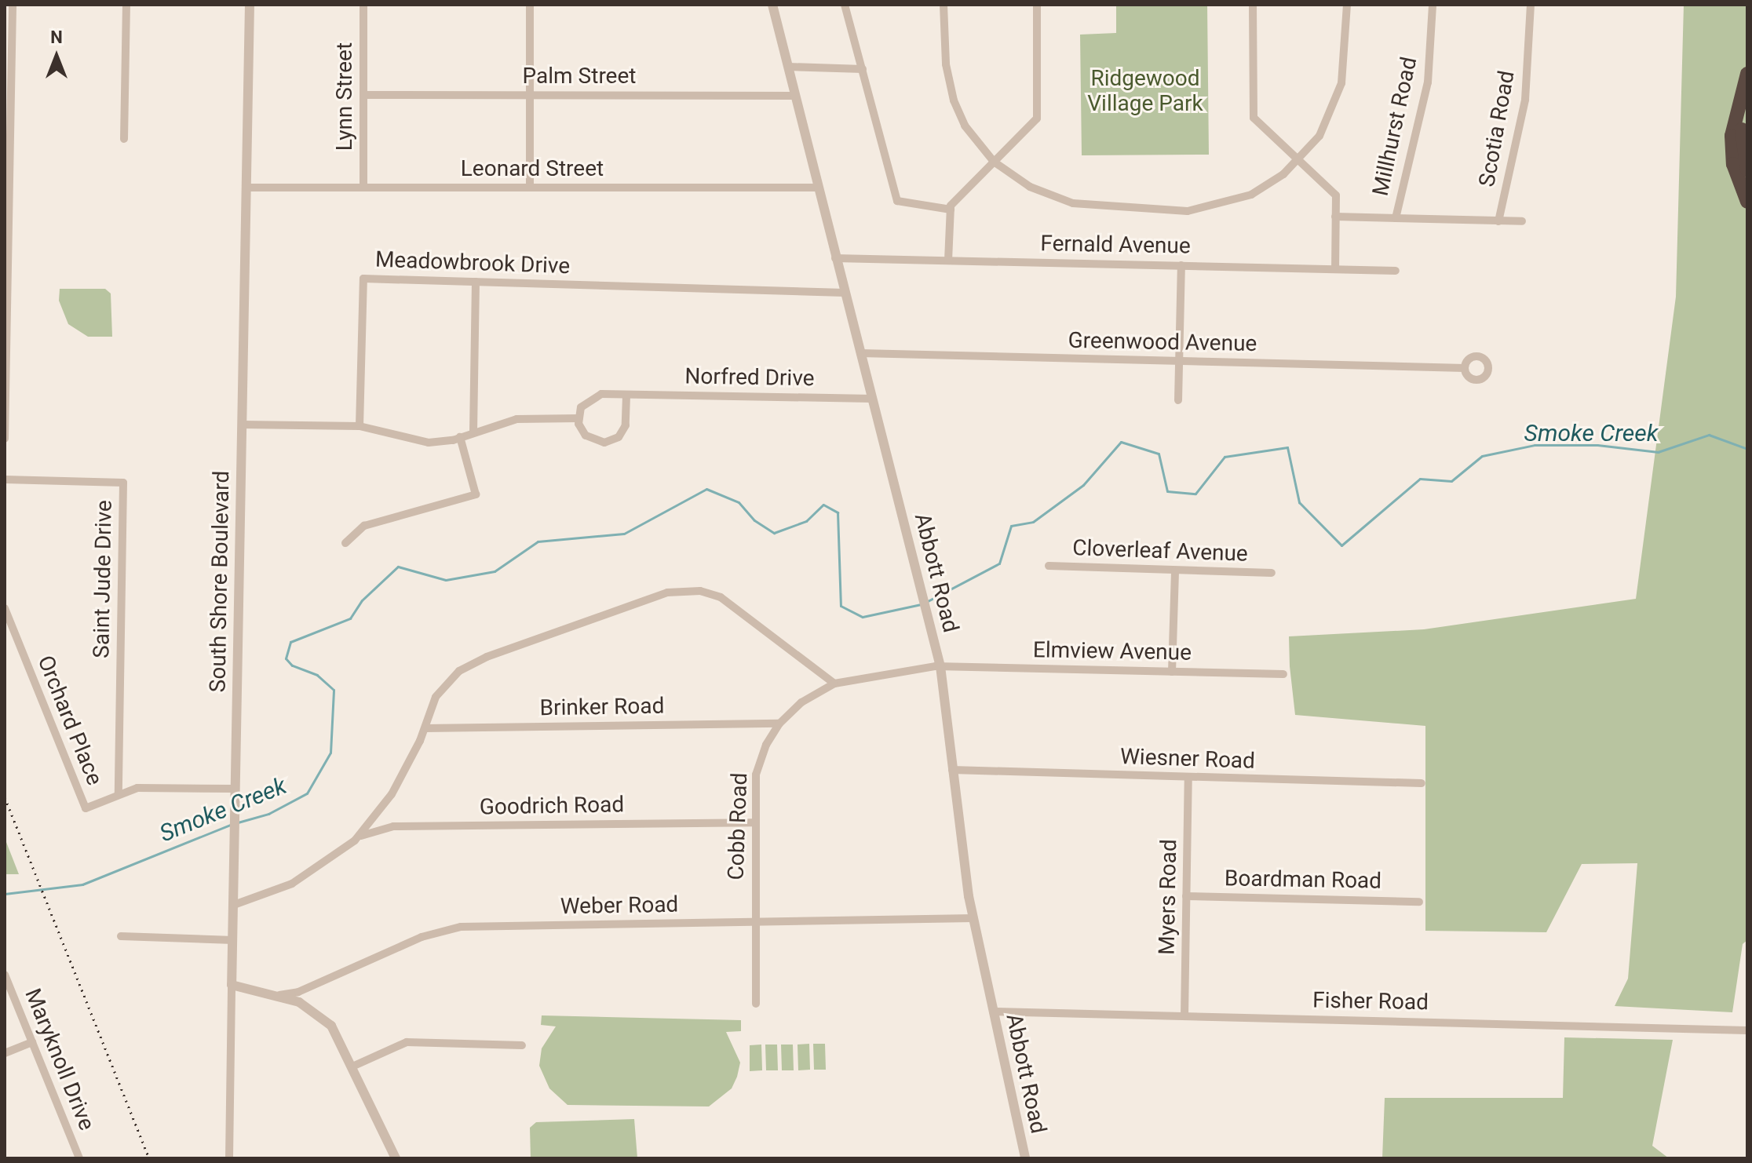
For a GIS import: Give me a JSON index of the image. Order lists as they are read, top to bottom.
{
  "streets": {
    "street": [
      "Palm Street",
      "Lynn Street",
      "Millhurst Road",
      "Scotia Road",
      "Leonard Street",
      "Fernald Avenue",
      "Meadowbrook Drive",
      "Greenwood Avenue",
      "Norfred Drive",
      "Cloverleaf Avenue",
      "Abbott Road",
      "Saint Jude Drive",
      "South Shore Boulevard",
      "Elmview Avenue",
      "Brinker Road",
      "Orchard Place",
      "Wiesner Road",
      "Goodrich Road",
      "Cobb Road",
      "Boardman Road",
      "Myers Road",
      "Weber Road",
      "Fisher Road",
      "Maryknoll Drive"
    ]
  },
  "crossings": [
    ["Palm Street", "Lynn Street"],
    ["Palm Street", "Abbott Road"],
    ["Lynn Street", "Leonard Street"],
    ["Leonard Street", "Abbott Road"],
    ["Leonard Street", "South Shore Boulevard"],
    ["Fernald Avenue", "Abbott Road"],
    ["Meadowbrook Drive", "Abbott Road"],
    ["Greenwood Avenue", "Abbott Road"],
    ["Norfred Drive", "Abbott Road"],
    ["Abbott Road", "Elmview Avenue"],
    ["Abbott Road", "Wiesner Road"],
    ["Abbott Road", "Weber Road"],
    ["Abbott Road", "Fisher Road"],
    ["Saint Jude Drive", "Orchard Place"],
    ["South Shore Boulevard", "Orchard Place"],
    ["Elmview Avenue", "Cobb Road"],
    ["Brinker Road", "Cobb Road"],
    ["Wiesner Road", "Myers Road"],
    ["Goodrich Road", "Cobb Road"],
    ["Cobb Road", "Weber Road"],
    ["Boardman Road", "Myers Road"],
    ["Myers Road", "Fisher Road"]
  ],
  "water": ["Smoke Creek"],
  "parks": ["Ridgewood Village Park"],
  "north": "top"
}
